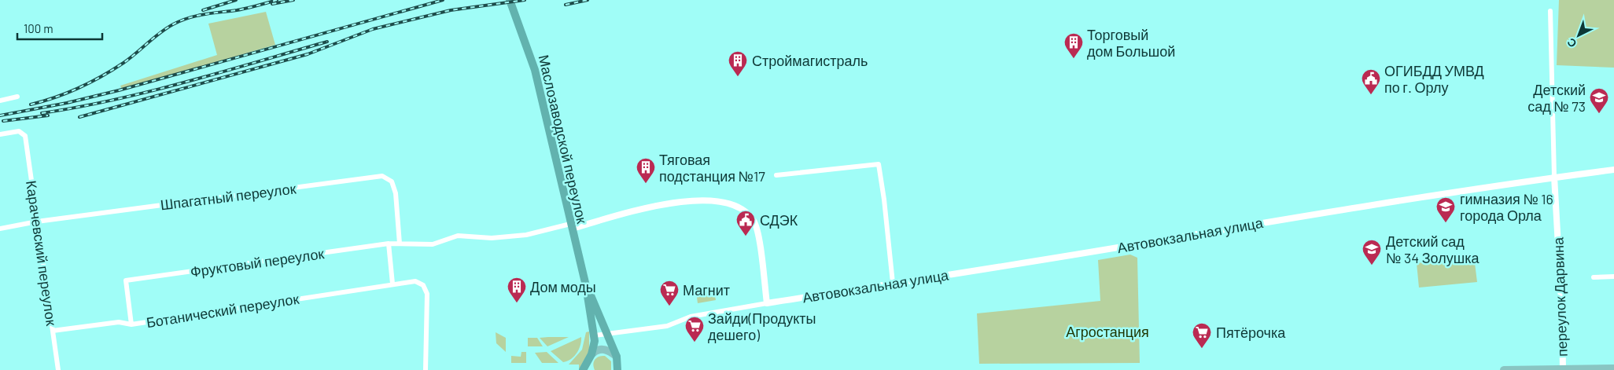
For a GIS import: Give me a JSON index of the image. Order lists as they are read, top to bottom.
{
  "streets": {
    "highway": ["Маслозаводской переулок"],
    "street": [
      "Шпагатный переулок",
      "Автовокзальная улица",
      "Карачевский переулок",
      "Фруктовый переулок",
      "переулок Дарвина",
      "Ботанический переулок"
    ]
  },
  "crossings": [
    ["Маслозаводской переулок", "Автовокзальная улица"],
    ["Маслозаводской переулок", "Фруктовый переулок"],
    ["Шпагатный переулок", "Карачевский переулок"],
    ["Шпагатный переулок", "Фруктовый переулок"],
    ["Автовокзальная улица", "переулок Дарвина"],
    ["Карачевский переулок", "Ботанический переулок"],
    ["Фруктовый переулок", "Ботанический переулок"]
  ],
  "parks": ["Агростанция"],
  "places": {
    "building": [
      "Торговый дом Большой",
      "Строймагистраль",
      "Тяговая подстанция №17",
      "Дом моды"
    ],
    "public building": ["ОГИБДД УМВД по г. Орлу", "СДЭК"],
    "school or university": ["Детский сад № 73", "гимназия № 16 города Орла", "Детский сад № 34 Золушка"],
    "supermarket": ["Магнит", "Зайди(Продукты дешего)", "Пятёрочка"]
  },
  "scale_bar": "100 m",
  "north": "bottom left"
}
